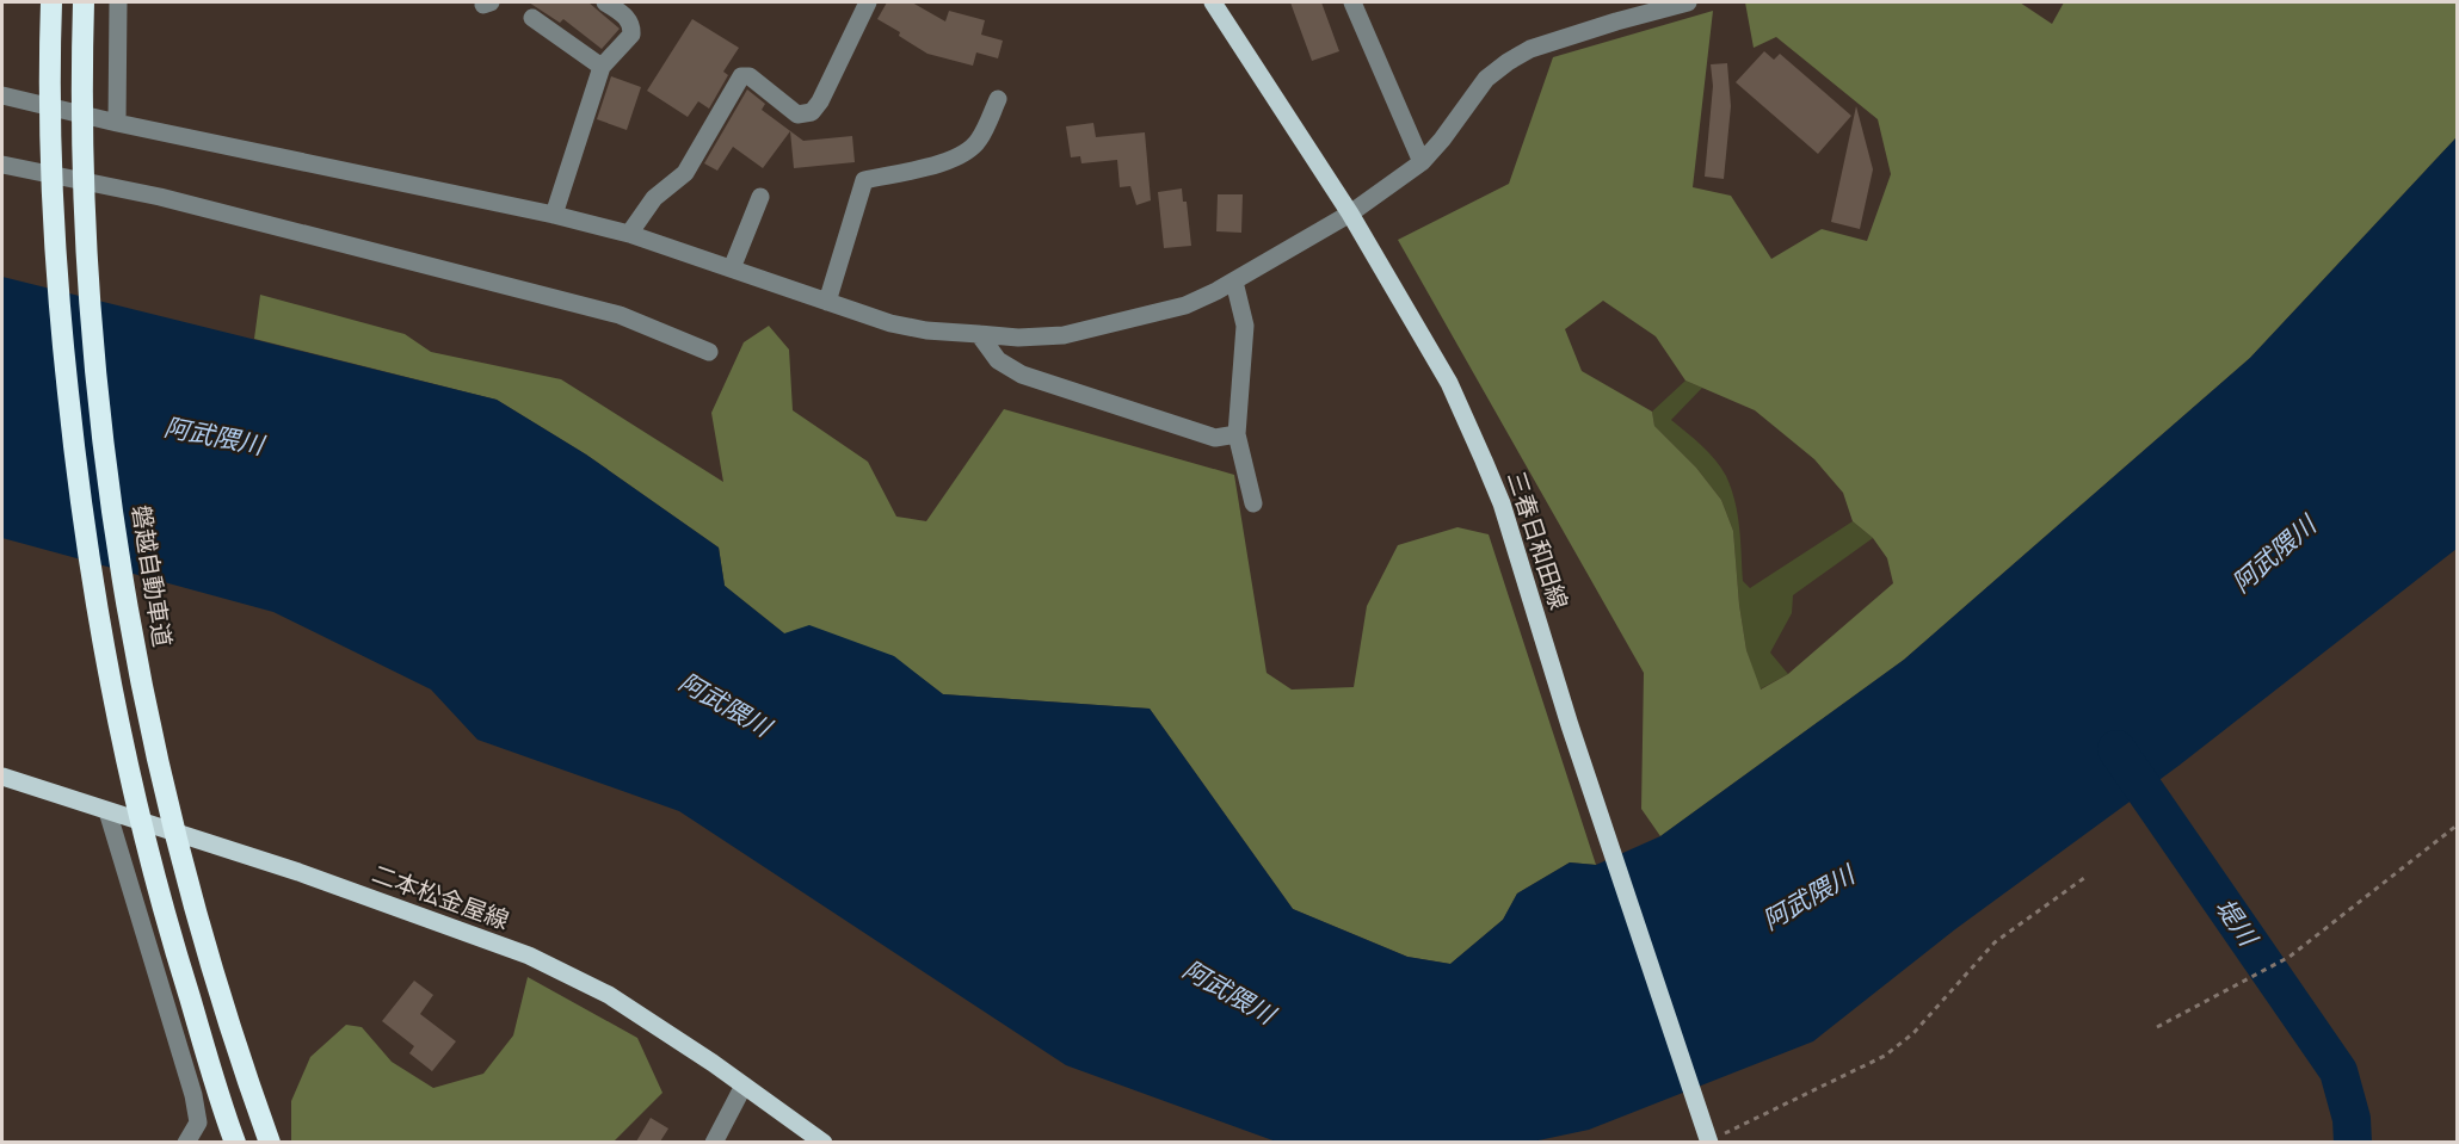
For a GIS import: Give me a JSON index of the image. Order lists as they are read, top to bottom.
{
  "streets": {
    "highway": ["磐越自動車道"],
    "main road": ["三春日和田線", "二本松金屋線"]
  },
  "water": ["阿武隈川", "堤川"]
}
